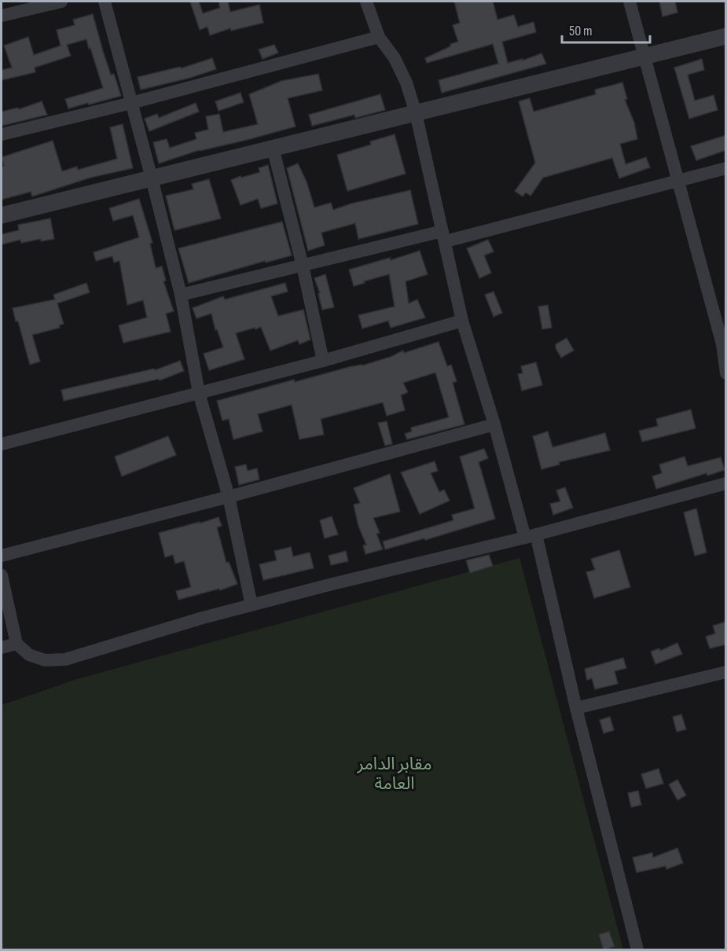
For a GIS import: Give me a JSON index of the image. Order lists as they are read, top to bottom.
{
  "parks": ["مقابر الدامر العامة"],
  "scale_bar": "50 m"
}
